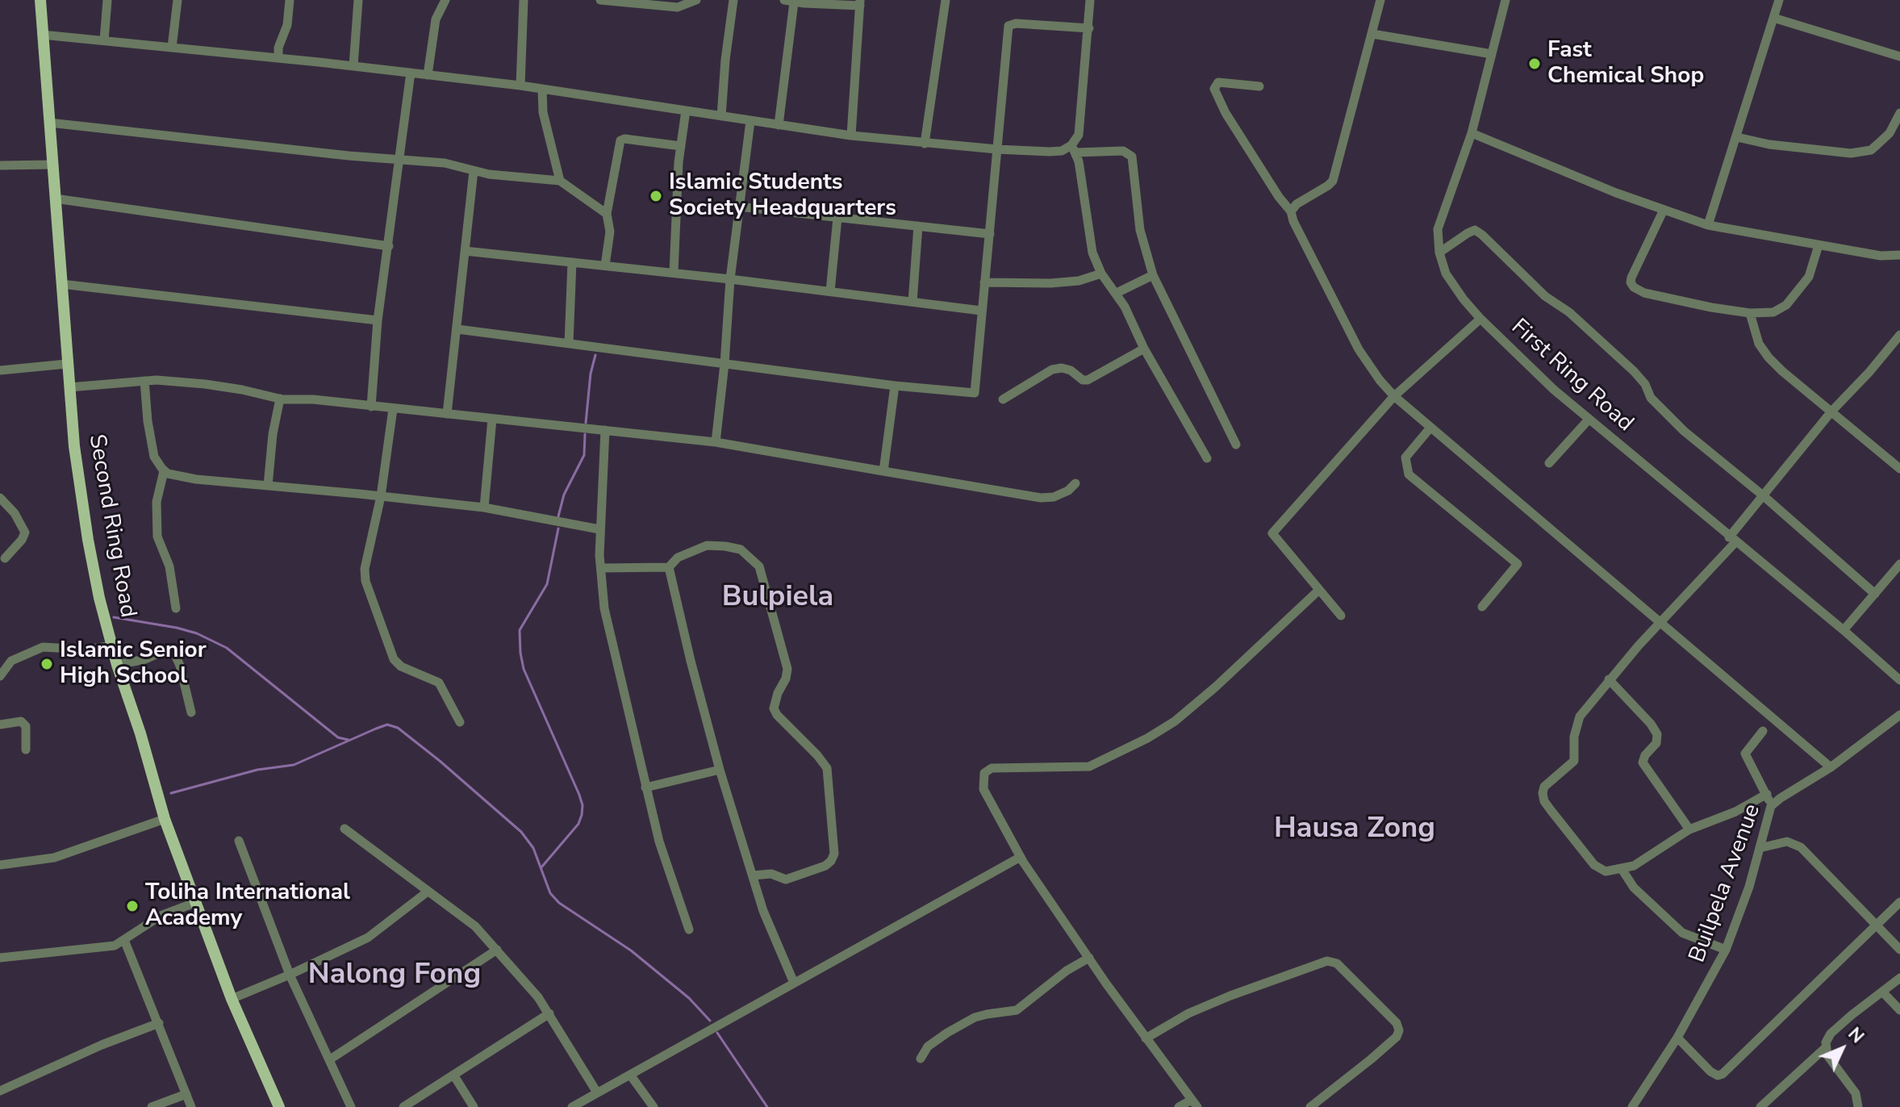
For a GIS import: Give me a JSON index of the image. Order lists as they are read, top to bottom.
{
  "streets": {
    "main road": ["Second Ring Road"],
    "street": ["First Ring Road", "Builpela Avenue"]
  },
  "districts": ["Bulpiela", "Hausa Zong", "Nalong Fong"],
  "places": [
    "Fast Chemical Shop",
    "Islamic Students Society Headquarters",
    "Islamic Senior High School",
    "Toliha International Academy"
  ],
  "north": "top right"
}
